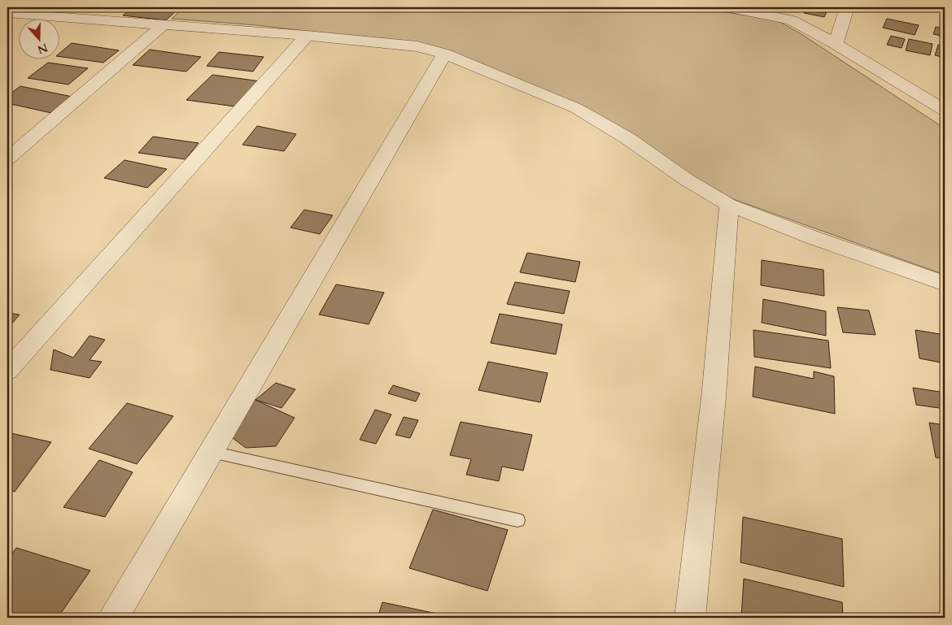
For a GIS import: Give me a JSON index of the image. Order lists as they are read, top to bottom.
{
  "north": "bottom"
}
